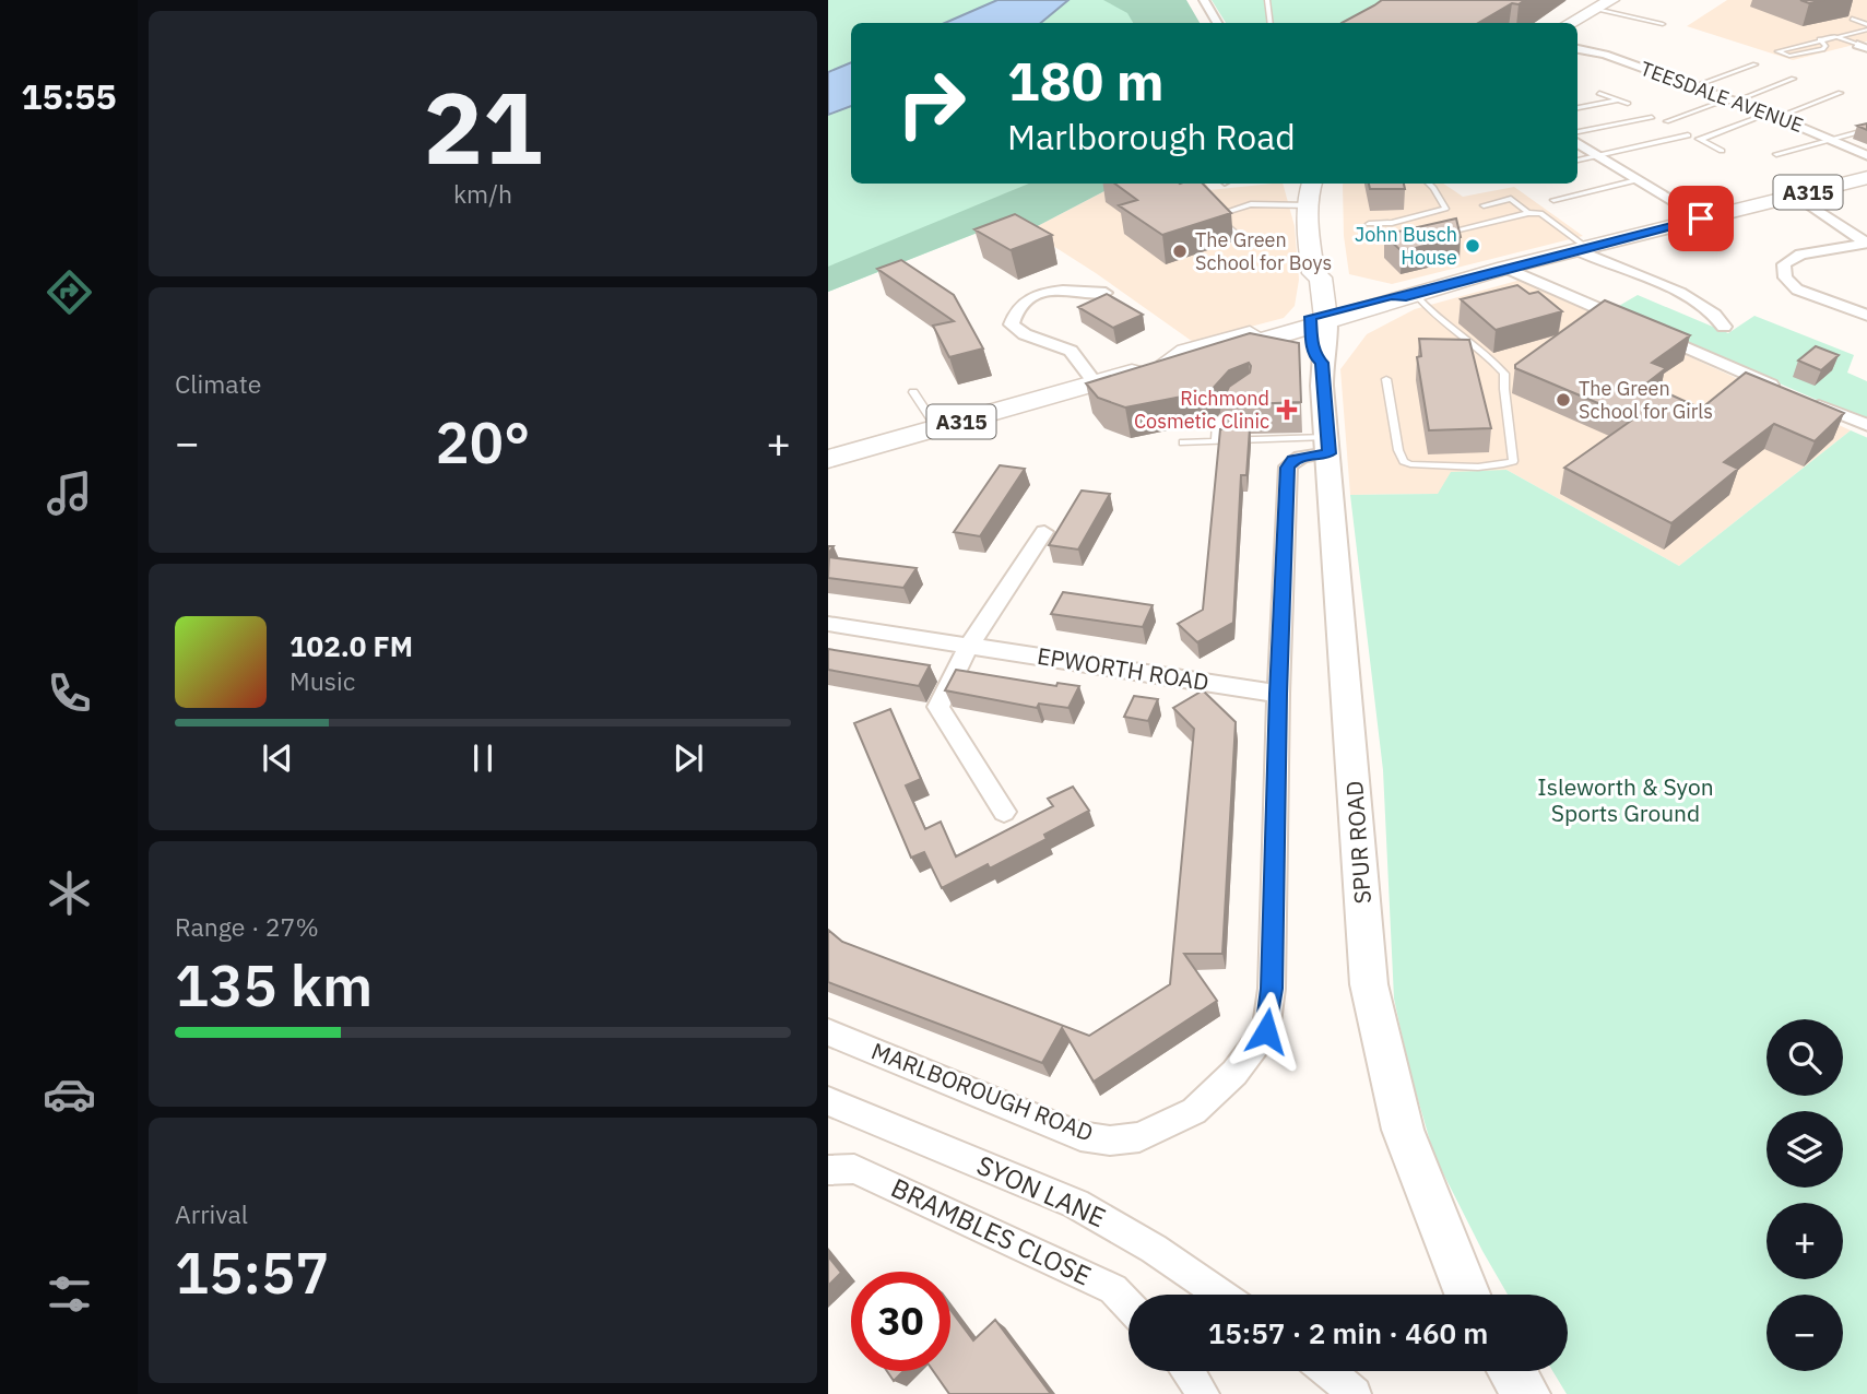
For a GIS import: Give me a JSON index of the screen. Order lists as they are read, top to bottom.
{
  "streets": {
    "main road": ["A315", "SPUR ROAD"],
    "street": [
      "TEESDALE AVENUE",
      "EPWORTH ROAD",
      "MARLBOROUGH ROAD",
      "SYON LANE",
      "BRAMBLES CLOSE"
    ]
  },
  "crossings": [
    ["A315", "SPUR ROAD"],
    ["EPWORTH ROAD", "MARLBOROUGH ROAD"],
    ["SPUR ROAD", "MARLBOROUGH ROAD"]
  ],
  "parks": ["Isleworth & Syon Sports Ground"],
  "places": {
    "other": ["John Busch House", "The Green School for Boys", "The Green School for Girls"],
    "health": ["Richmond Cosmetic Clinic"]
  },
  "page": {
    "tabs": "15:55",
    "tile": [
      ["21", "km/h"],
      "Climate",
      ["Range · 27%", "135 km"],
      ["Arrival", "15:57"]
    ],
    "turn": ["180 m", "Marlborough Road"],
    "heat": ["−", "20°", "+"],
    "song": ["102.0 FM", "Music"],
    "map_buttons": ["+", "−"],
    "limit": "30",
    "trip": "15:57 · 2 min · 460 m"
  }
}
